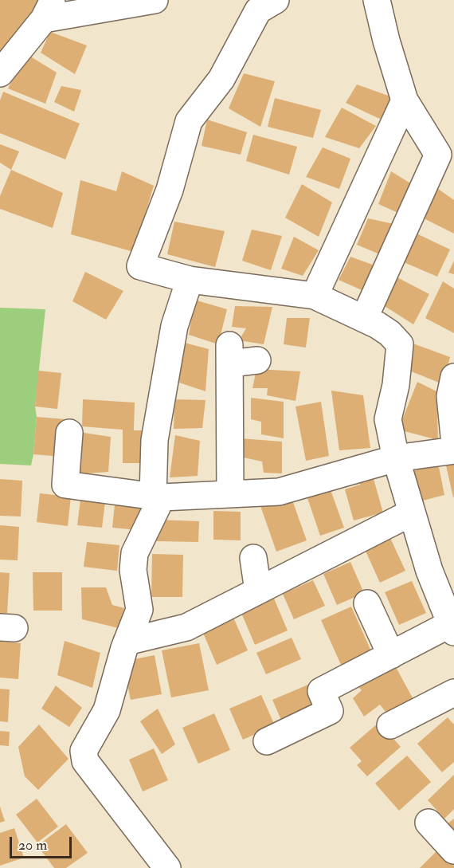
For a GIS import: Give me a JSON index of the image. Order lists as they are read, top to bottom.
{
  "scale_bar": "20 m"
}
